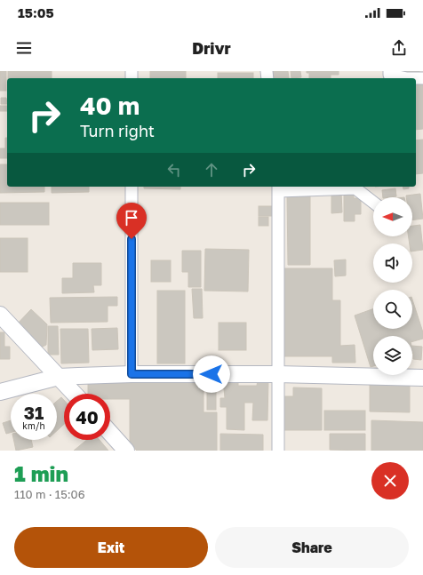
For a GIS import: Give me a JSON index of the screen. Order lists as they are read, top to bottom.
{
  "north": "left",
  "page": {
    "status": "15:05",
    "header": "Drivr",
    "turn": ["40 m", "Turn right"],
    "speed": "31 km/h",
    "limit": "40",
    "heading": ["1 min", "110 m · 15:06"],
    "buttons": ["Exit", "Share"]
  }
}
